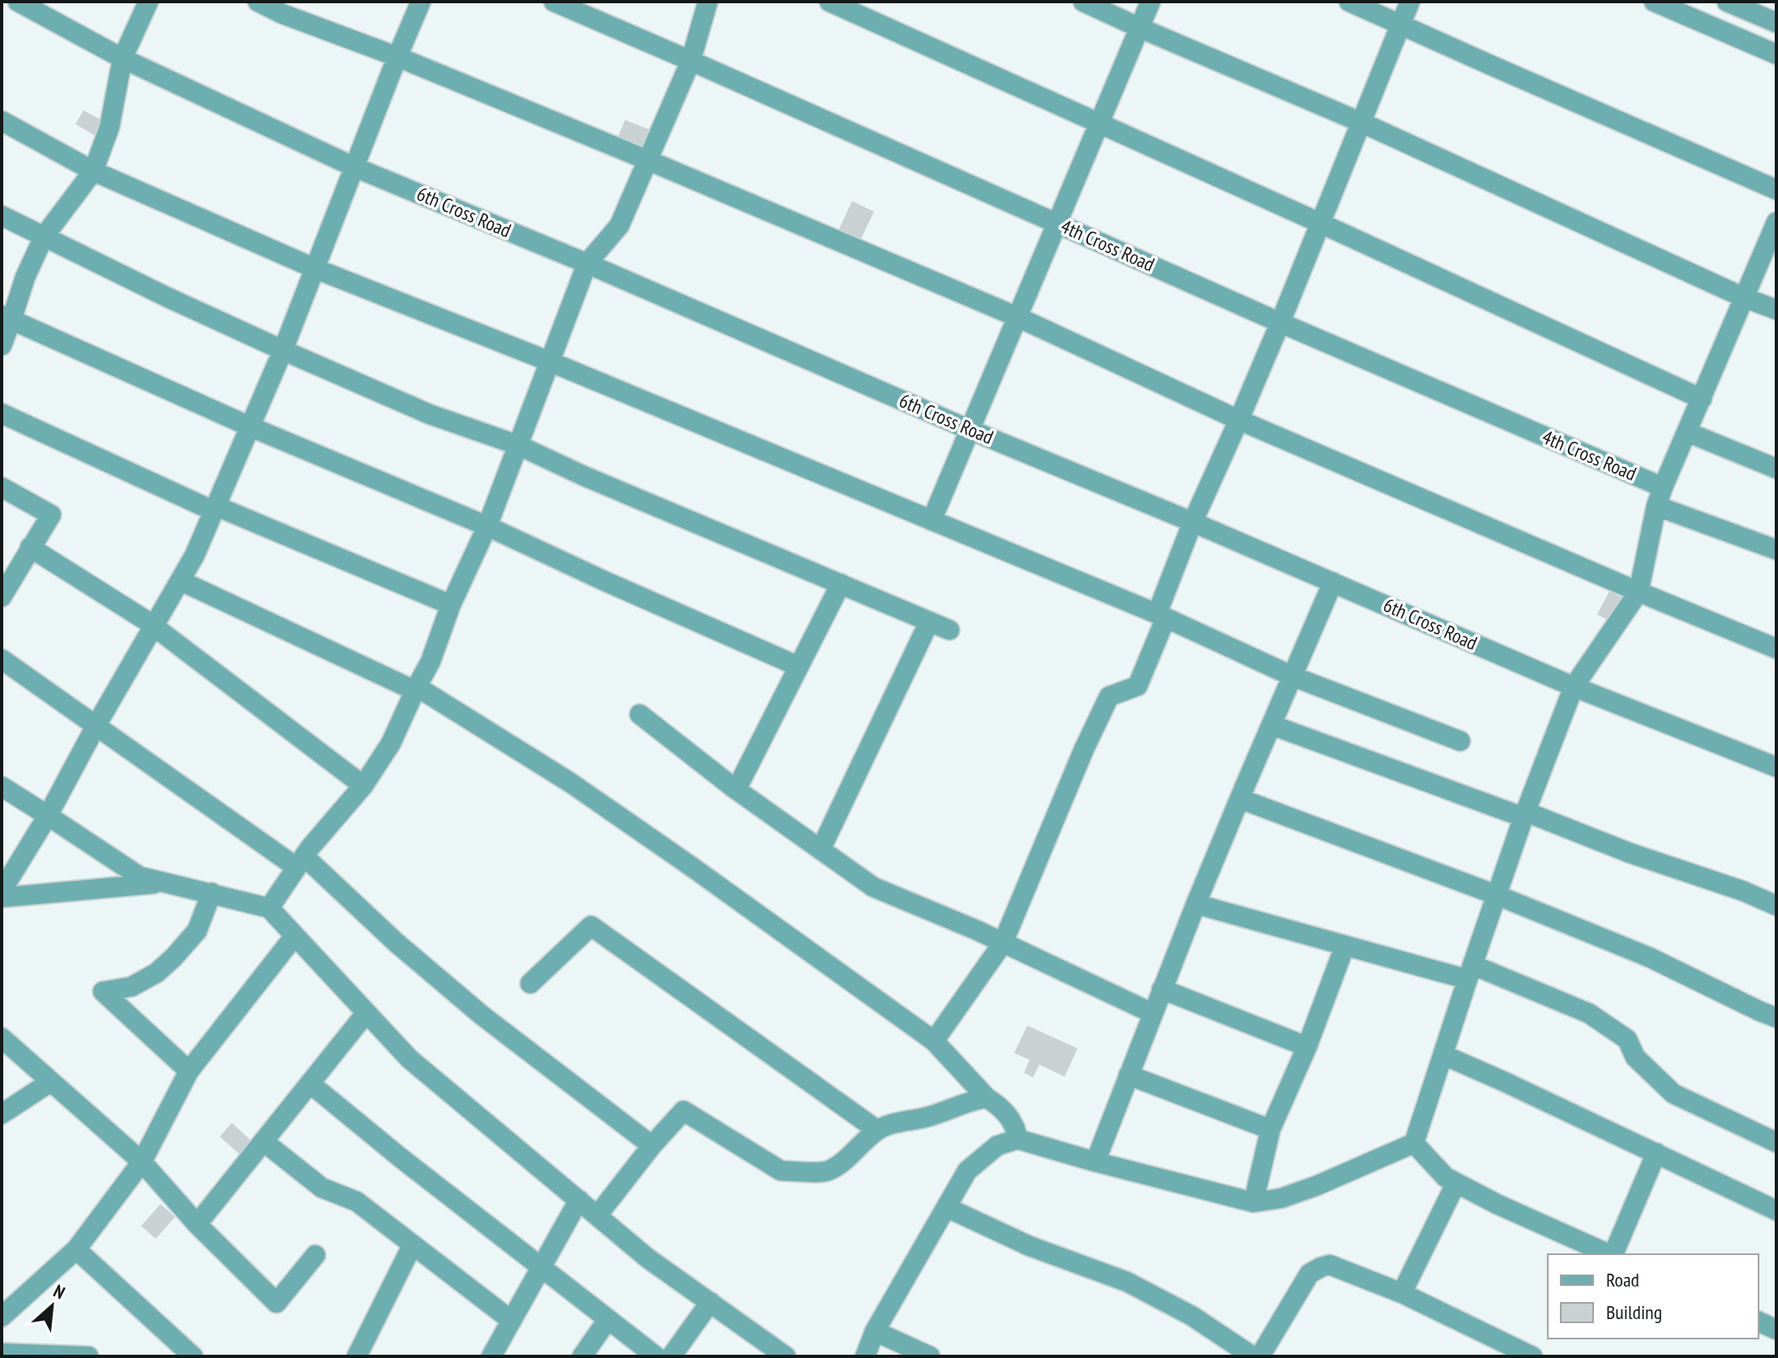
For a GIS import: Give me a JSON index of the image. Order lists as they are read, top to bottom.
{
  "streets": {
    "street": ["6th Cross Road", "4th Cross Road"]
  },
  "legend": ["Road", "Building"],
  "north": "top right"
}
